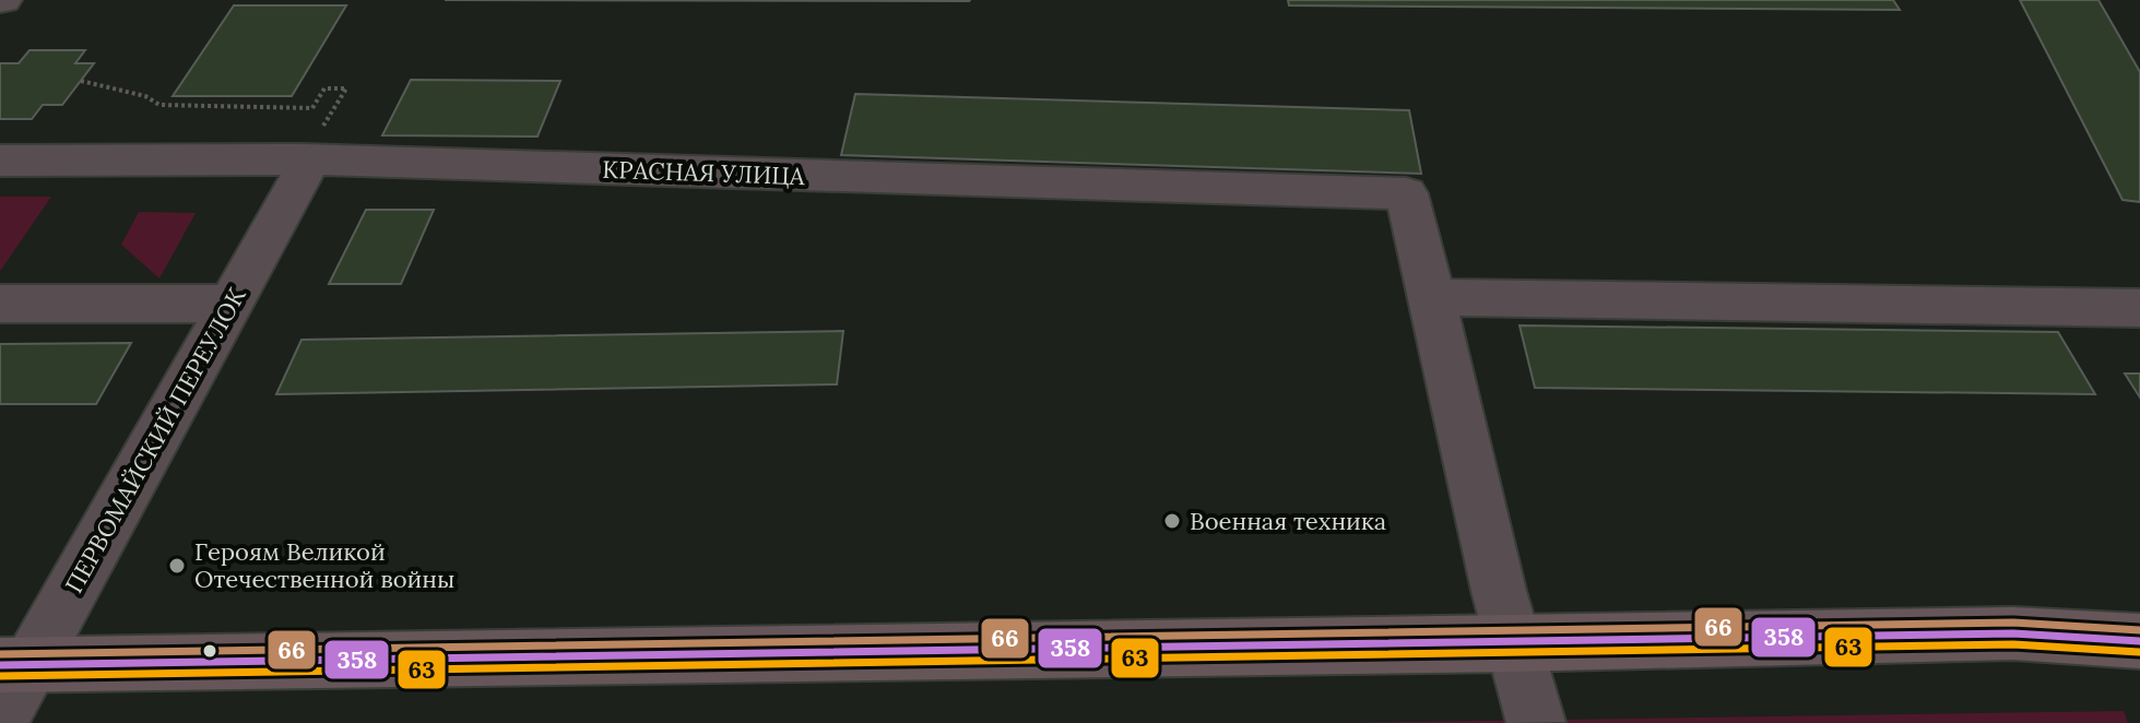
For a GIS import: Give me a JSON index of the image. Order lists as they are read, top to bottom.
{
  "streets": {
    "street": ["КРАСНАЯ УЛИЦА", "ПЕРВОМАЙСКИЙ ПЕРЕУЛОК"]
  },
  "crossings": [
    ["КРАСНАЯ УЛИЦА", "ПЕРВОМАЙСКИЙ ПЕРЕУЛОК"]
  ],
  "places": ["Военная техника", "Героям Великой Отечественной войны"],
  "lines": ["transit line 66", "transit line 358", "transit line 63"]
}
